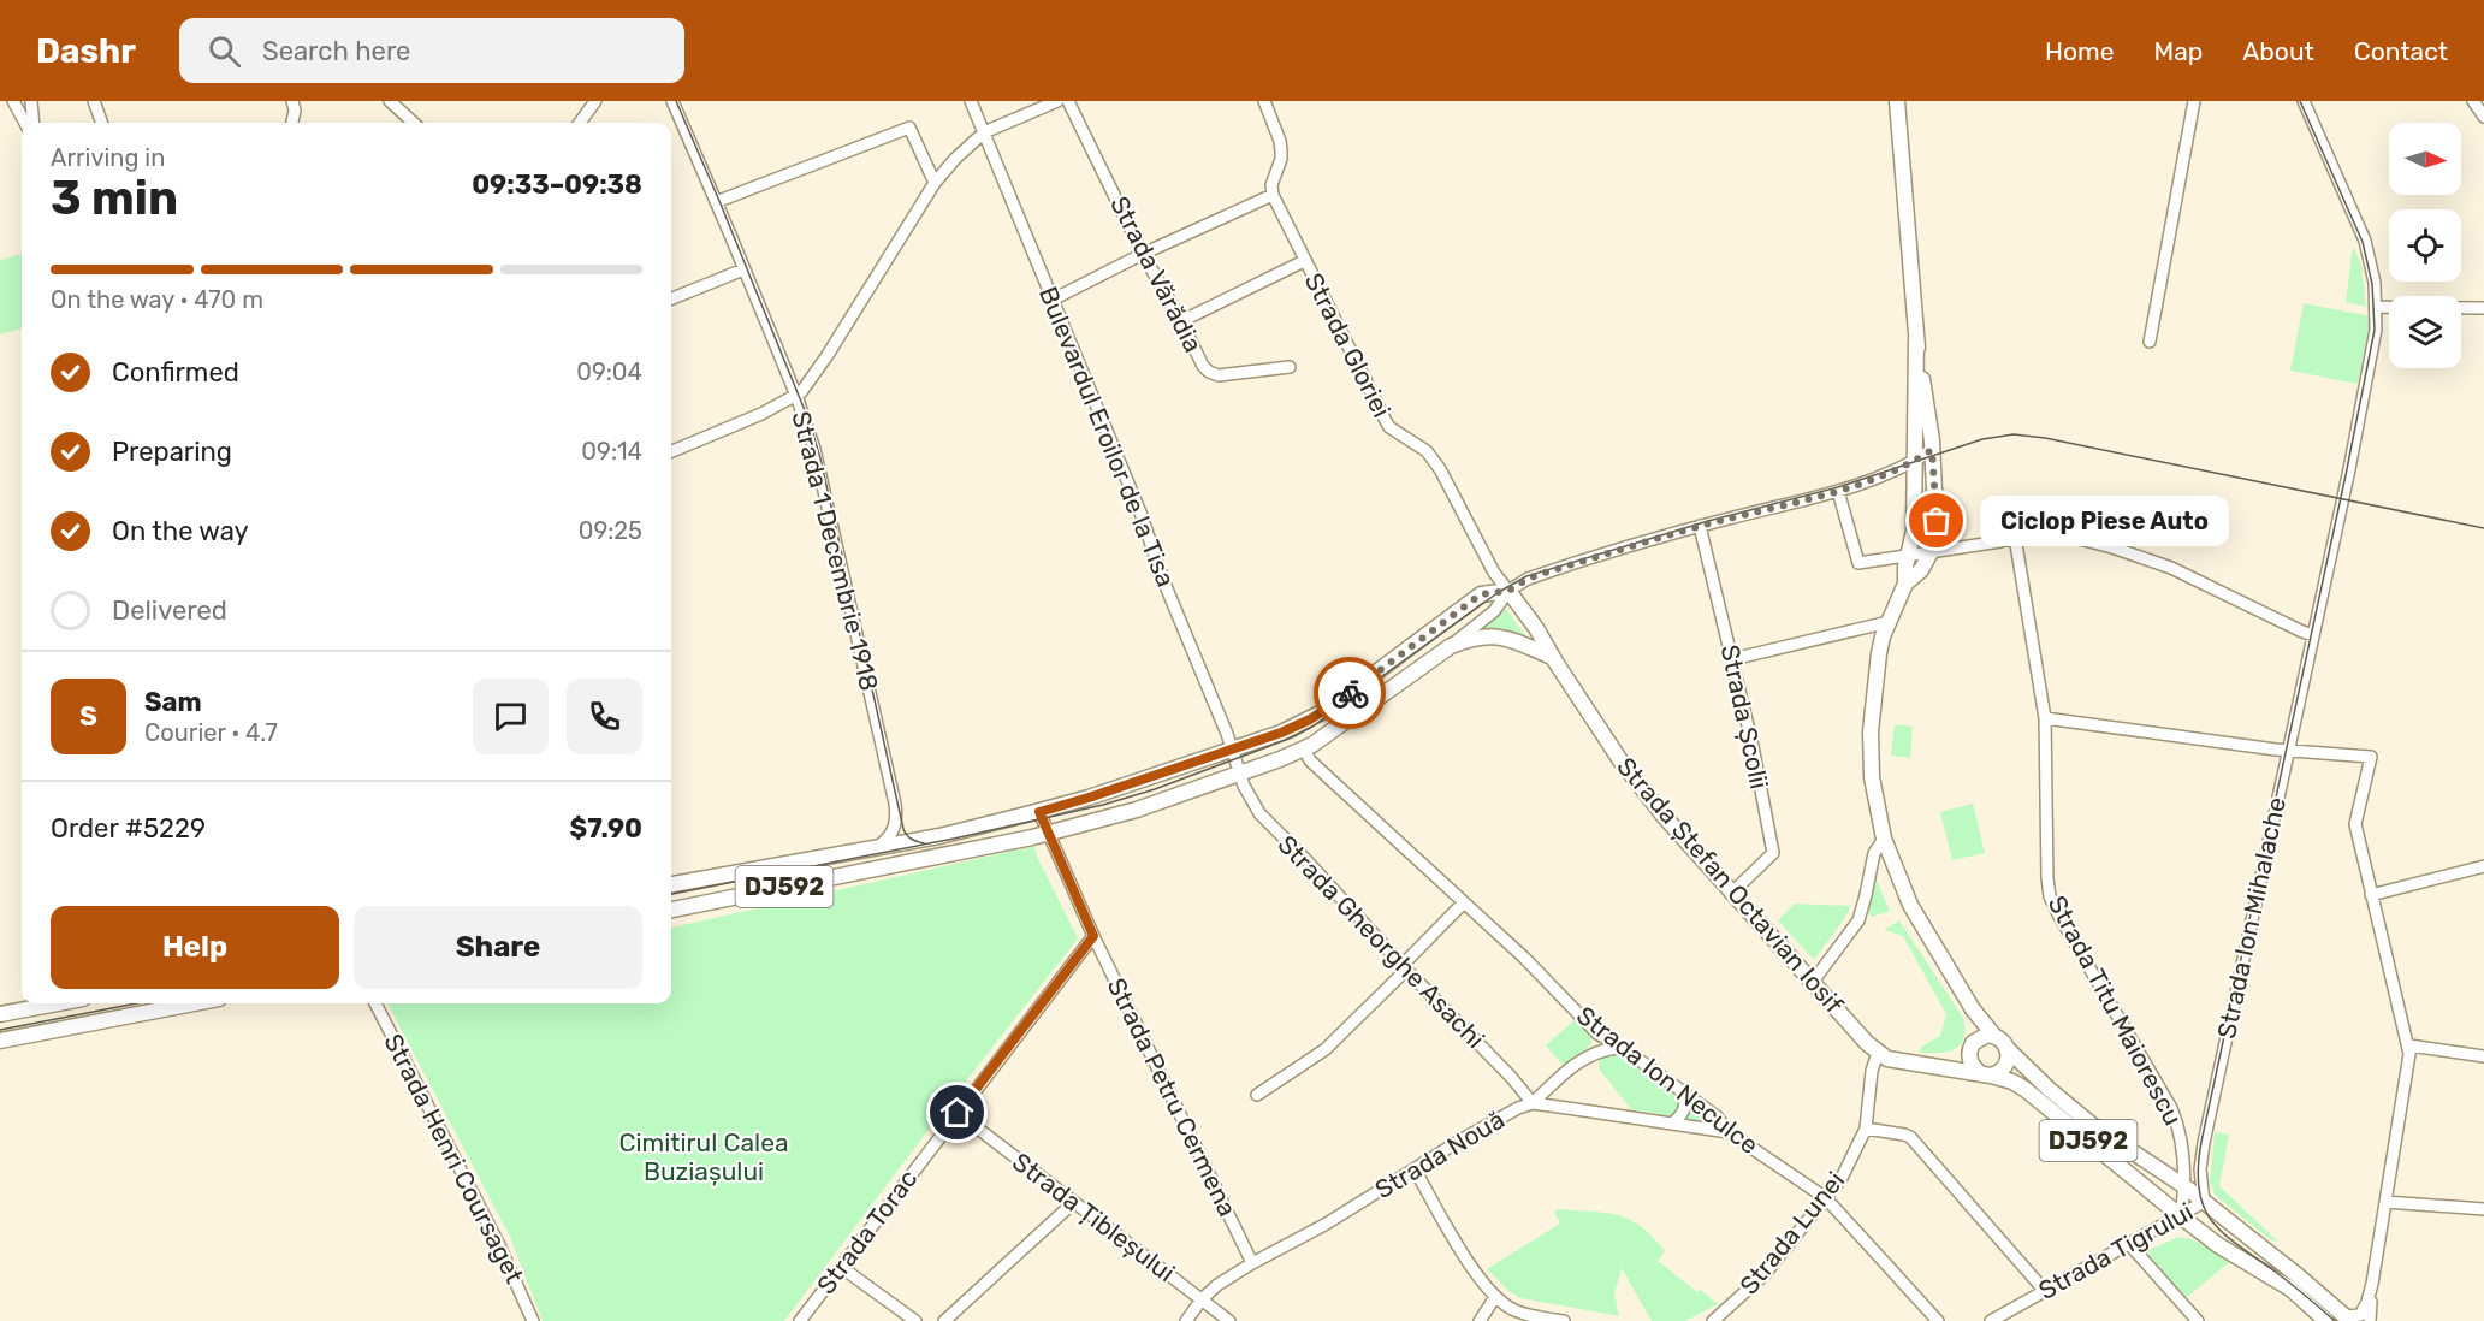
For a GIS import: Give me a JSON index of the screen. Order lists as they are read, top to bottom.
{
  "streets": {
    "main road": ["Strada Ștefan Octavian Iosif", "DJ592"],
    "street": [
      "Strada Vărădia",
      "Strada Gloriei",
      "Bulevardul Eroilor de la Tisa",
      "Strada 1 Decembrie 1918",
      "Strada Școlii",
      "Strada Ion Mihalache",
      "Strada Gheorghe Asachi",
      "Strada Titu Maiorescu",
      "Strada Ion Neculce",
      "Strada Petru Cermena",
      "Strada Nouă",
      "Strada Henri Coursaget",
      "Strada Țibleșului",
      "Strada Torac",
      "Strada Lunei",
      "Strada Tigrului"
    ]
  },
  "crossings": [
    ["Strada Gloriei", "Strada Ștefan Octavian Iosif"],
    ["Strada Gloriei", "DJ592"],
    ["Bulevardul Eroilor de la Tisa", "DJ592"],
    ["Bulevardul Eroilor de la Tisa", "Strada Gheorghe Asachi"],
    ["Strada 1 Decembrie 1918", "DJ592"],
    ["Strada Școlii", "Strada Ștefan Octavian Iosif"],
    ["Strada Ștefan Octavian Iosif", "DJ592"],
    ["Strada Ștefan Octavian Iosif", "Strada Lunei"],
    ["DJ592", "Strada Ion Mihalache"],
    ["DJ592", "Strada Gheorghe Asachi"],
    ["DJ592", "Strada Titu Maiorescu"],
    ["DJ592", "Strada Ion Neculce"],
    ["DJ592", "Strada Petru Cermena"],
    ["DJ592", "Strada Lunei"],
    ["DJ592", "Strada Tigrului"],
    ["Strada Ion Mihalache", "Strada Tigrului"],
    ["Strada Gheorghe Asachi", "Strada Nouă"],
    ["Strada Titu Maiorescu", "Strada Tigrului"],
    ["Strada Ion Neculce", "Strada Nouă"],
    ["Strada Ion Neculce", "Strada Lunei"],
    ["Strada Petru Cermena", "Strada Nouă"],
    ["Strada Petru Cermena", "Strada Torac"],
    ["Strada Nouă", "Strada Țibleșului"],
    ["Strada Țibleșului", "Strada Torac"]
  ],
  "parks": ["Cimitirul Calea Buziașului"],
  "places": ["Ciclop Piese Auto"],
  "north": "right",
  "page": {
    "header": "Dashr",
    "search": "Search here",
    "nav": [
      "Home",
      "Map",
      "About",
      "Contact"
    ],
    "heading": ["3 min", "Arriving in", "09:33–09:38"],
    "panel": [
      "Sam",
      "Courier · 4.7",
      "Order #5229",
      "$7.90"
    ],
    "bar": "On the way · 470 m",
    "list": [
      ["Confirmed", "09:04"],
      ["Preparing", "09:14"],
      ["On the way", "09:25"],
      "Delivered"
    ],
    "bubble": "Ciclop Piese Auto",
    "round": "S",
    "buttons": ["Help", "Share"]
  }
}
